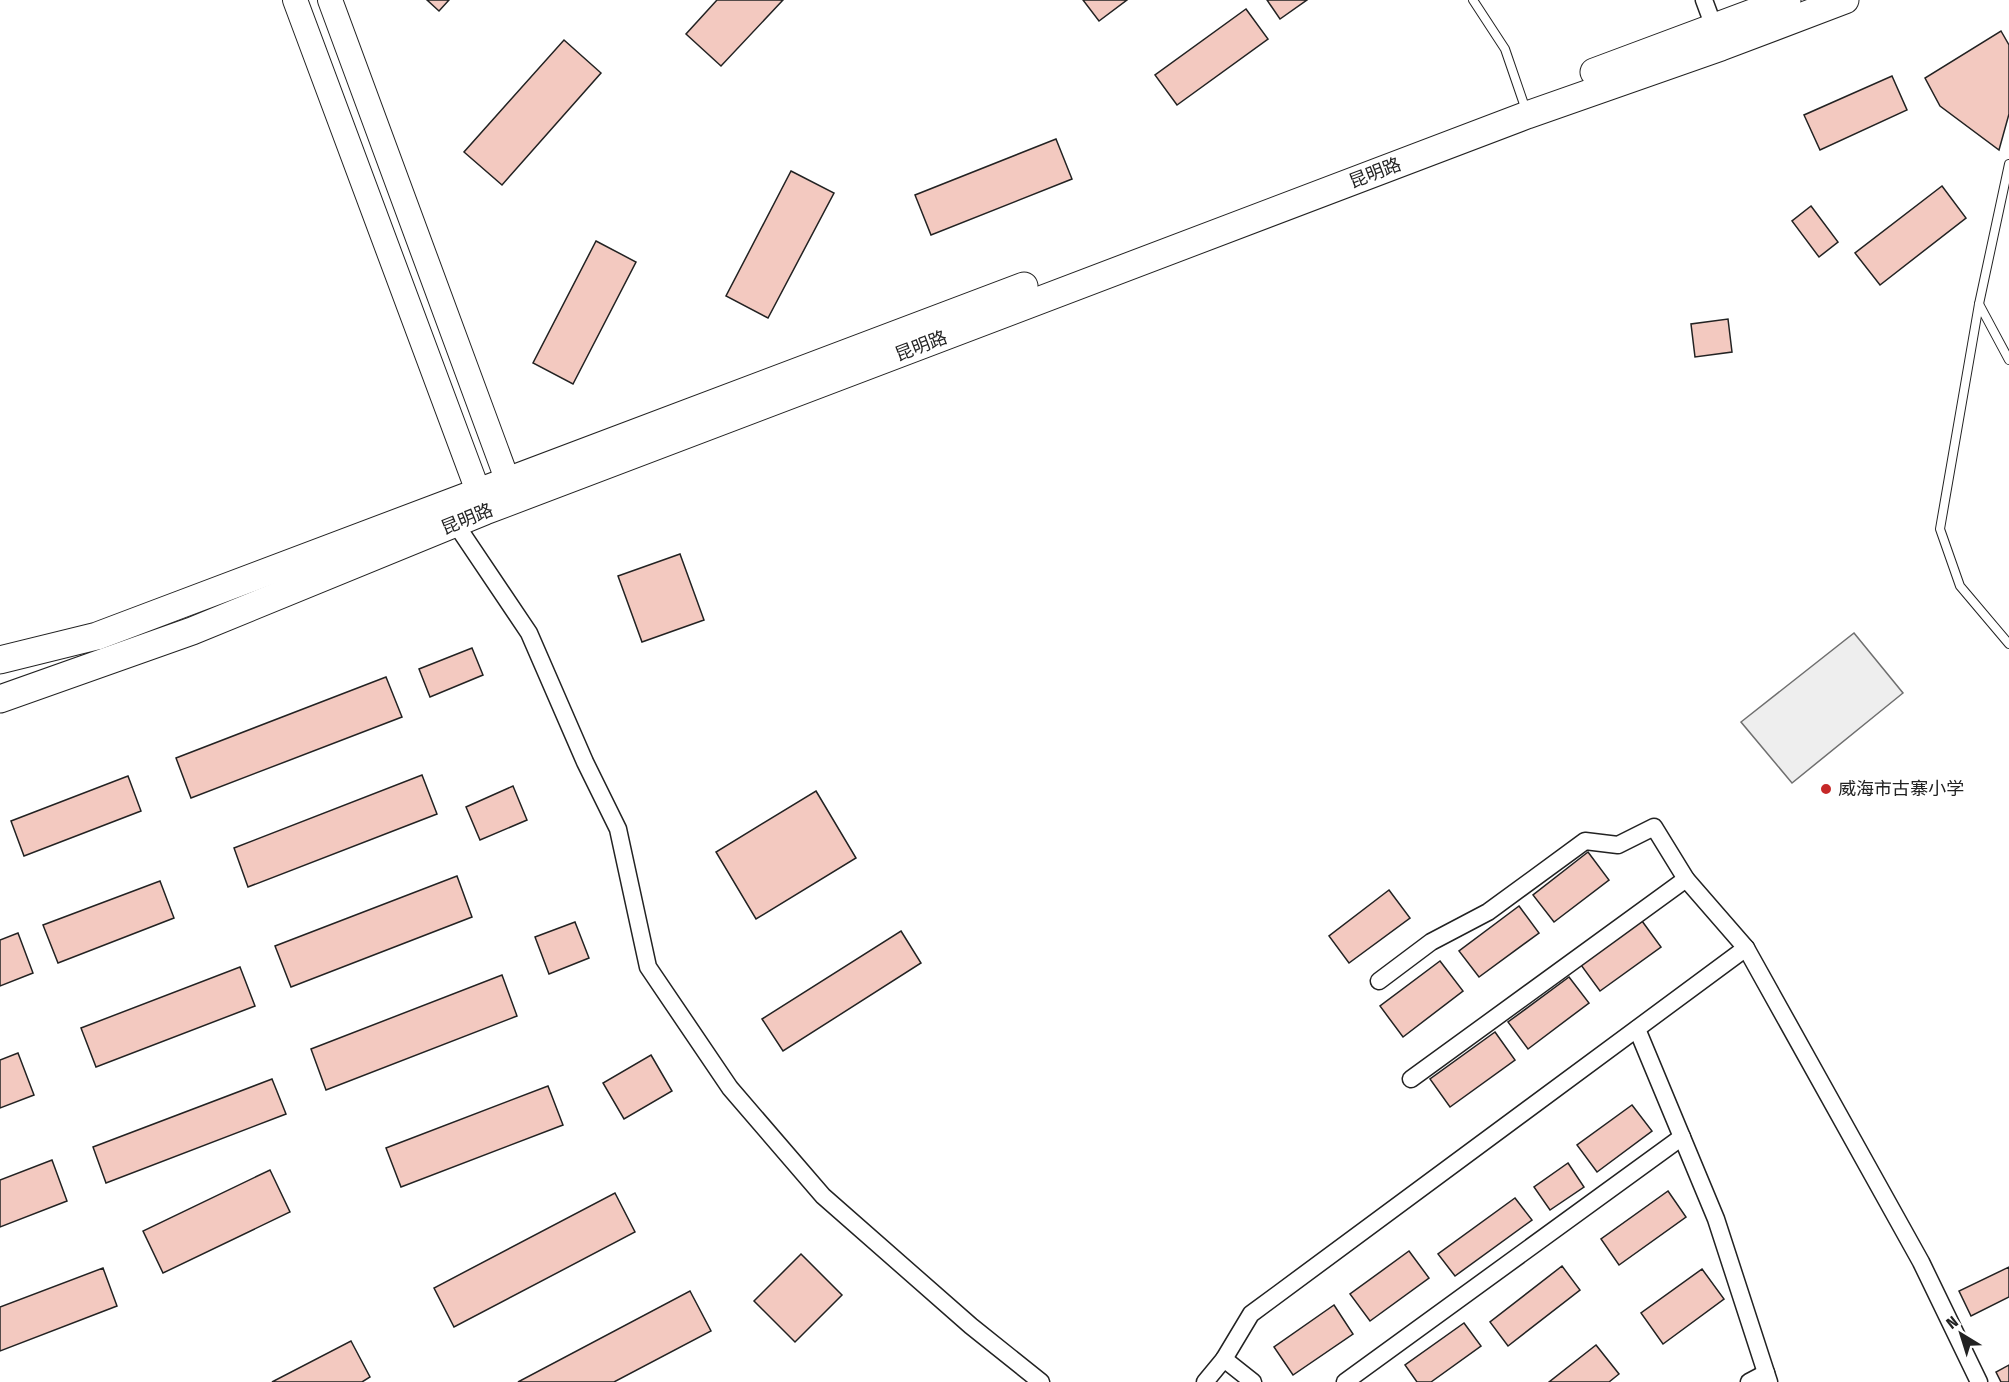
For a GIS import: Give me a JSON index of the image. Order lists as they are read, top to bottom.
{
  "streets": {
    "main road": ["昆明路"]
  },
  "places": ["威海市古寨小学"],
  "north": "top left"
}
